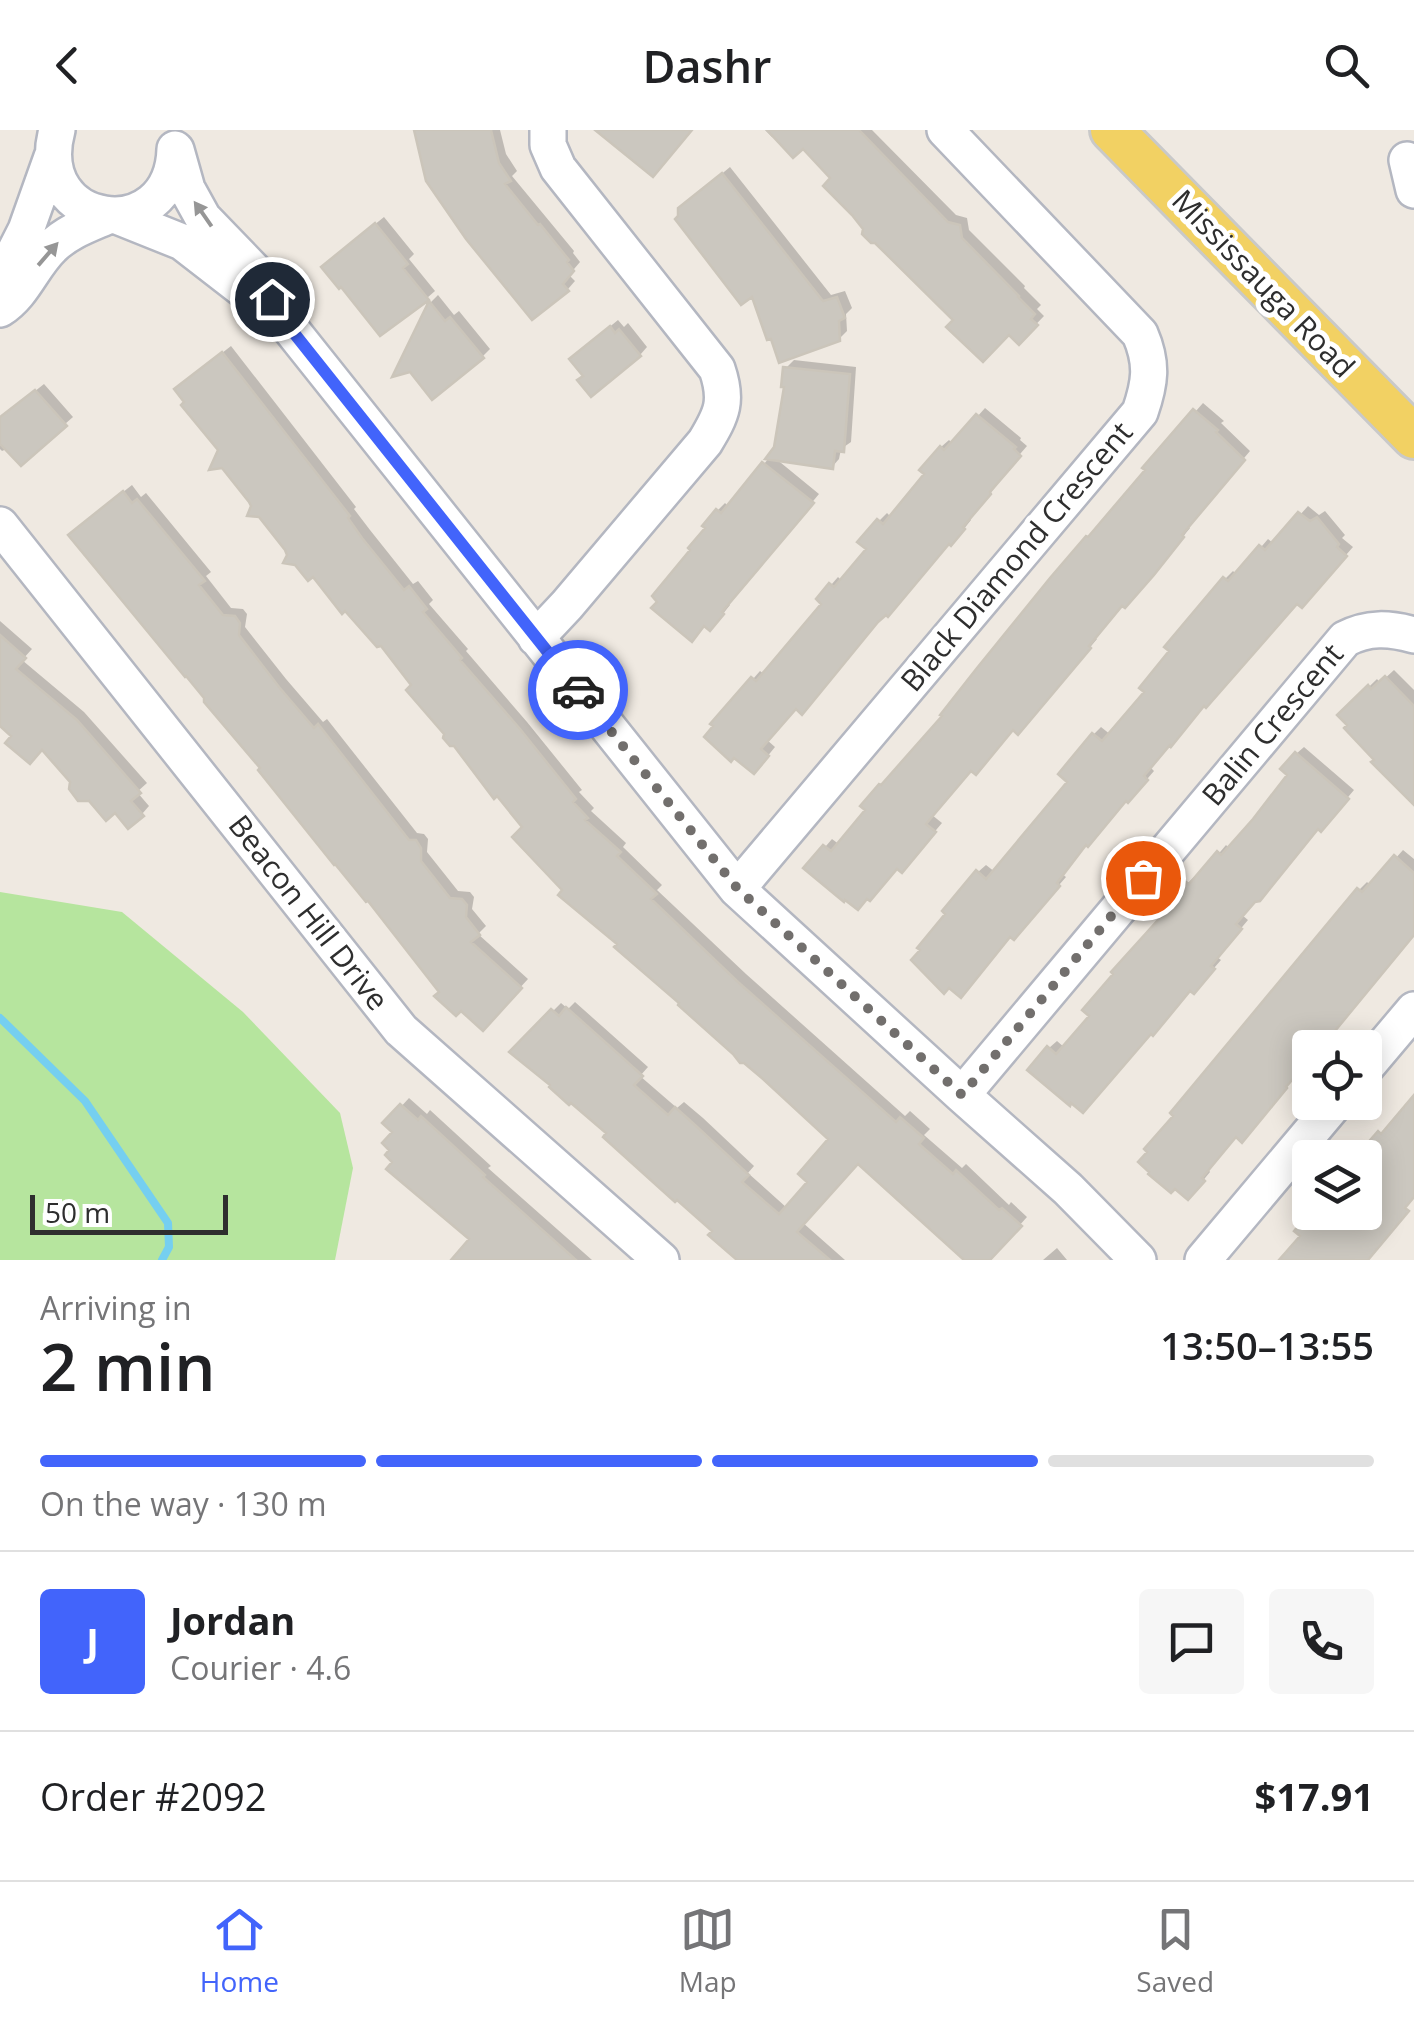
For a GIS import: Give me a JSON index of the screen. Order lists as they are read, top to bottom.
{
  "streets": {
    "main road": ["Mississauga Road"],
    "street": ["Black Diamond Crescent", "Balin Crescent", "Beacon Hill Drive"]
  },
  "scale_bar": "50 m",
  "page": {
    "header": "Dashr",
    "scale": "50 m",
    "heading": ["2 min", "Arriving in", "13:50–13:55"],
    "panel": [
      "Jordan",
      "Courier · 4.6",
      "Order #2092",
      "$17.91"
    ],
    "bar": "On the way · 130 m",
    "round": "J",
    "tabs": ["Home", "Map", "Saved"]
  }
}
